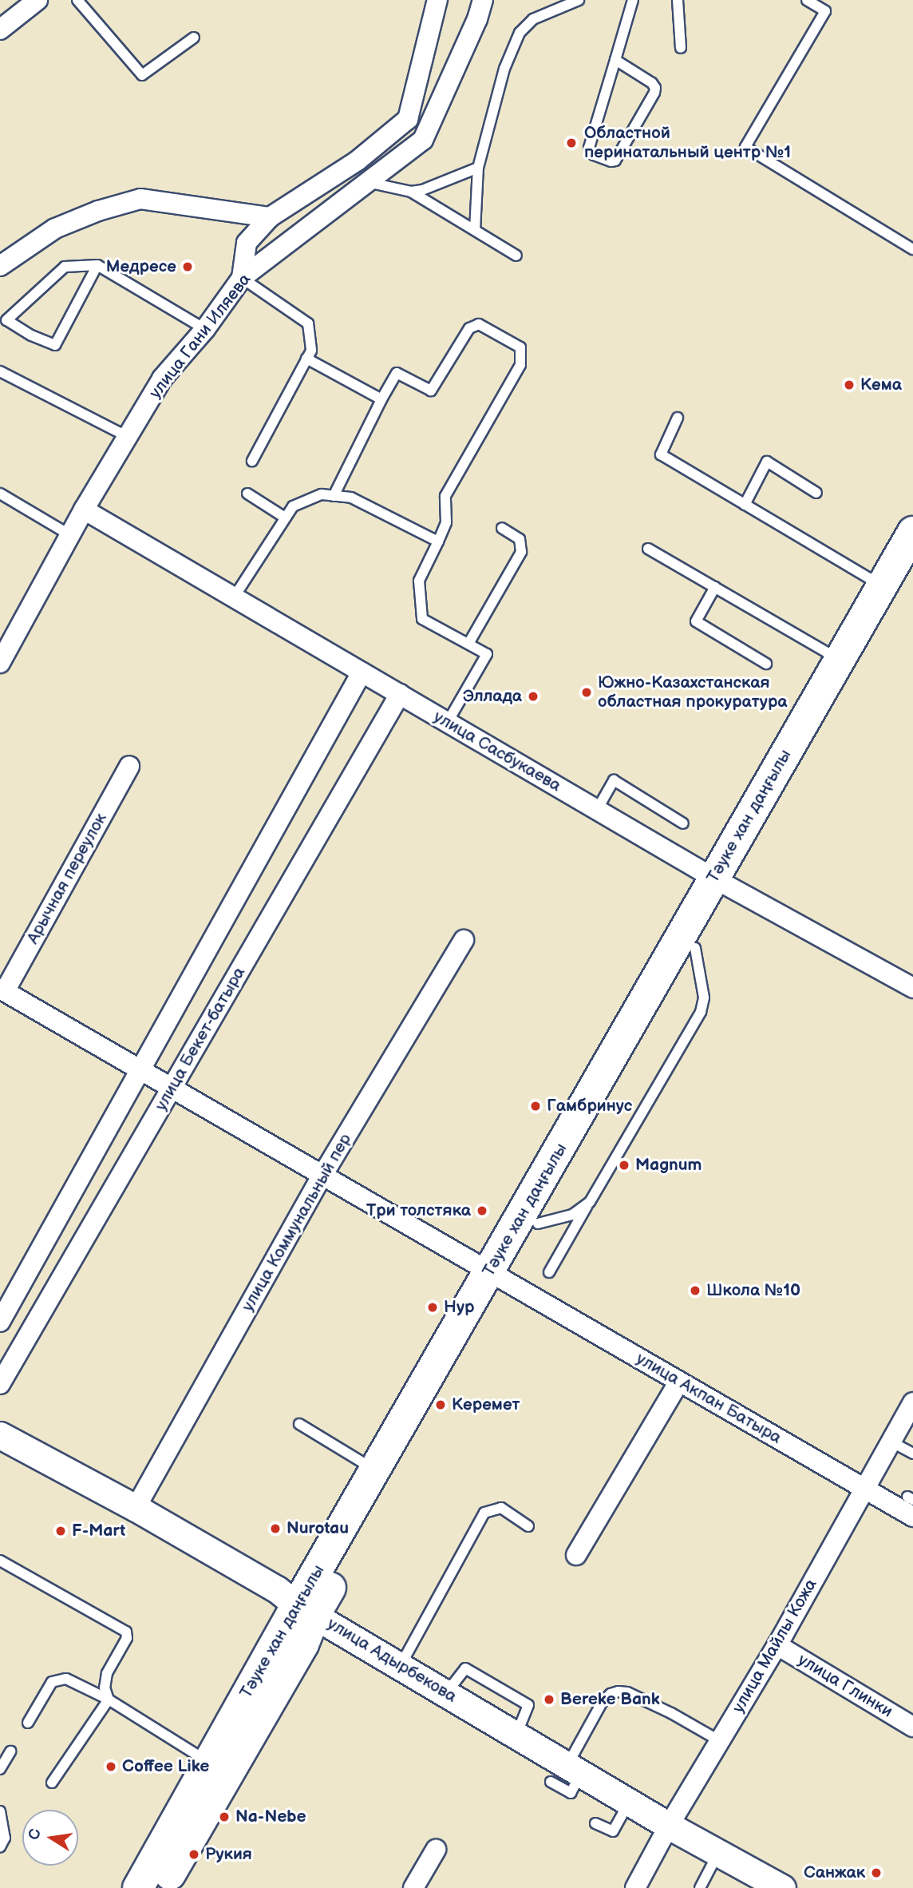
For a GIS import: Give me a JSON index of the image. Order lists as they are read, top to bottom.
{
  "streets": {
    "main road": ["Тәуке хан даңғылы", "улица Адырбекова"],
    "street": [
      "улица Гани Иляева",
      "улица Сасбукаева",
      "Арычная переулок",
      "улица Бекет-батыра",
      "улица Коммунальный пер",
      "улица Акпан Батыра",
      "улица Майлы Кожа",
      "улица Глинки"
    ]
  },
  "crossings": [
    ["улица Гани Иляева", "улица Сасбукаева"],
    ["улица Сасбукаева", "Тәуке хан даңғылы"],
    ["улица Сасбукаева", "улица Бекет-батыра"],
    ["Тәуке хан даңғылы", "улица Акпан Батыра"],
    ["Тәуке хан даңғылы", "улица Адырбекова"],
    ["Арычная переулок", "улица Акпан Батыра"],
    ["улица Бекет-батыра", "улица Акпан Батыра"],
    ["улица Коммунальный пер", "улица Акпан Батыра"],
    ["улица Коммунальный пер", "улица Адырбекова"],
    ["улица Акпан Батыра", "улица Майлы Кожа"],
    ["улица Майлы Кожа", "улица Адырбекова"],
    ["улица Майлы Кожа", "улица Глинки"]
  ],
  "places": [
    "Областной перинатальный центр №1",
    "Медресе",
    "Кема",
    "Южно-Казахстанская областная прокуратура",
    "Эллада",
    "Гамбринус",
    "Magnum",
    "Три толстяка",
    "Школа №10",
    "Нур",
    "Керемет",
    "Nurotau",
    "F-Mart",
    "Bereke Bank",
    "Coffee Like",
    "Na-Nebe",
    "Рукия",
    "Санжак"
  ],
  "north": "left"
}
